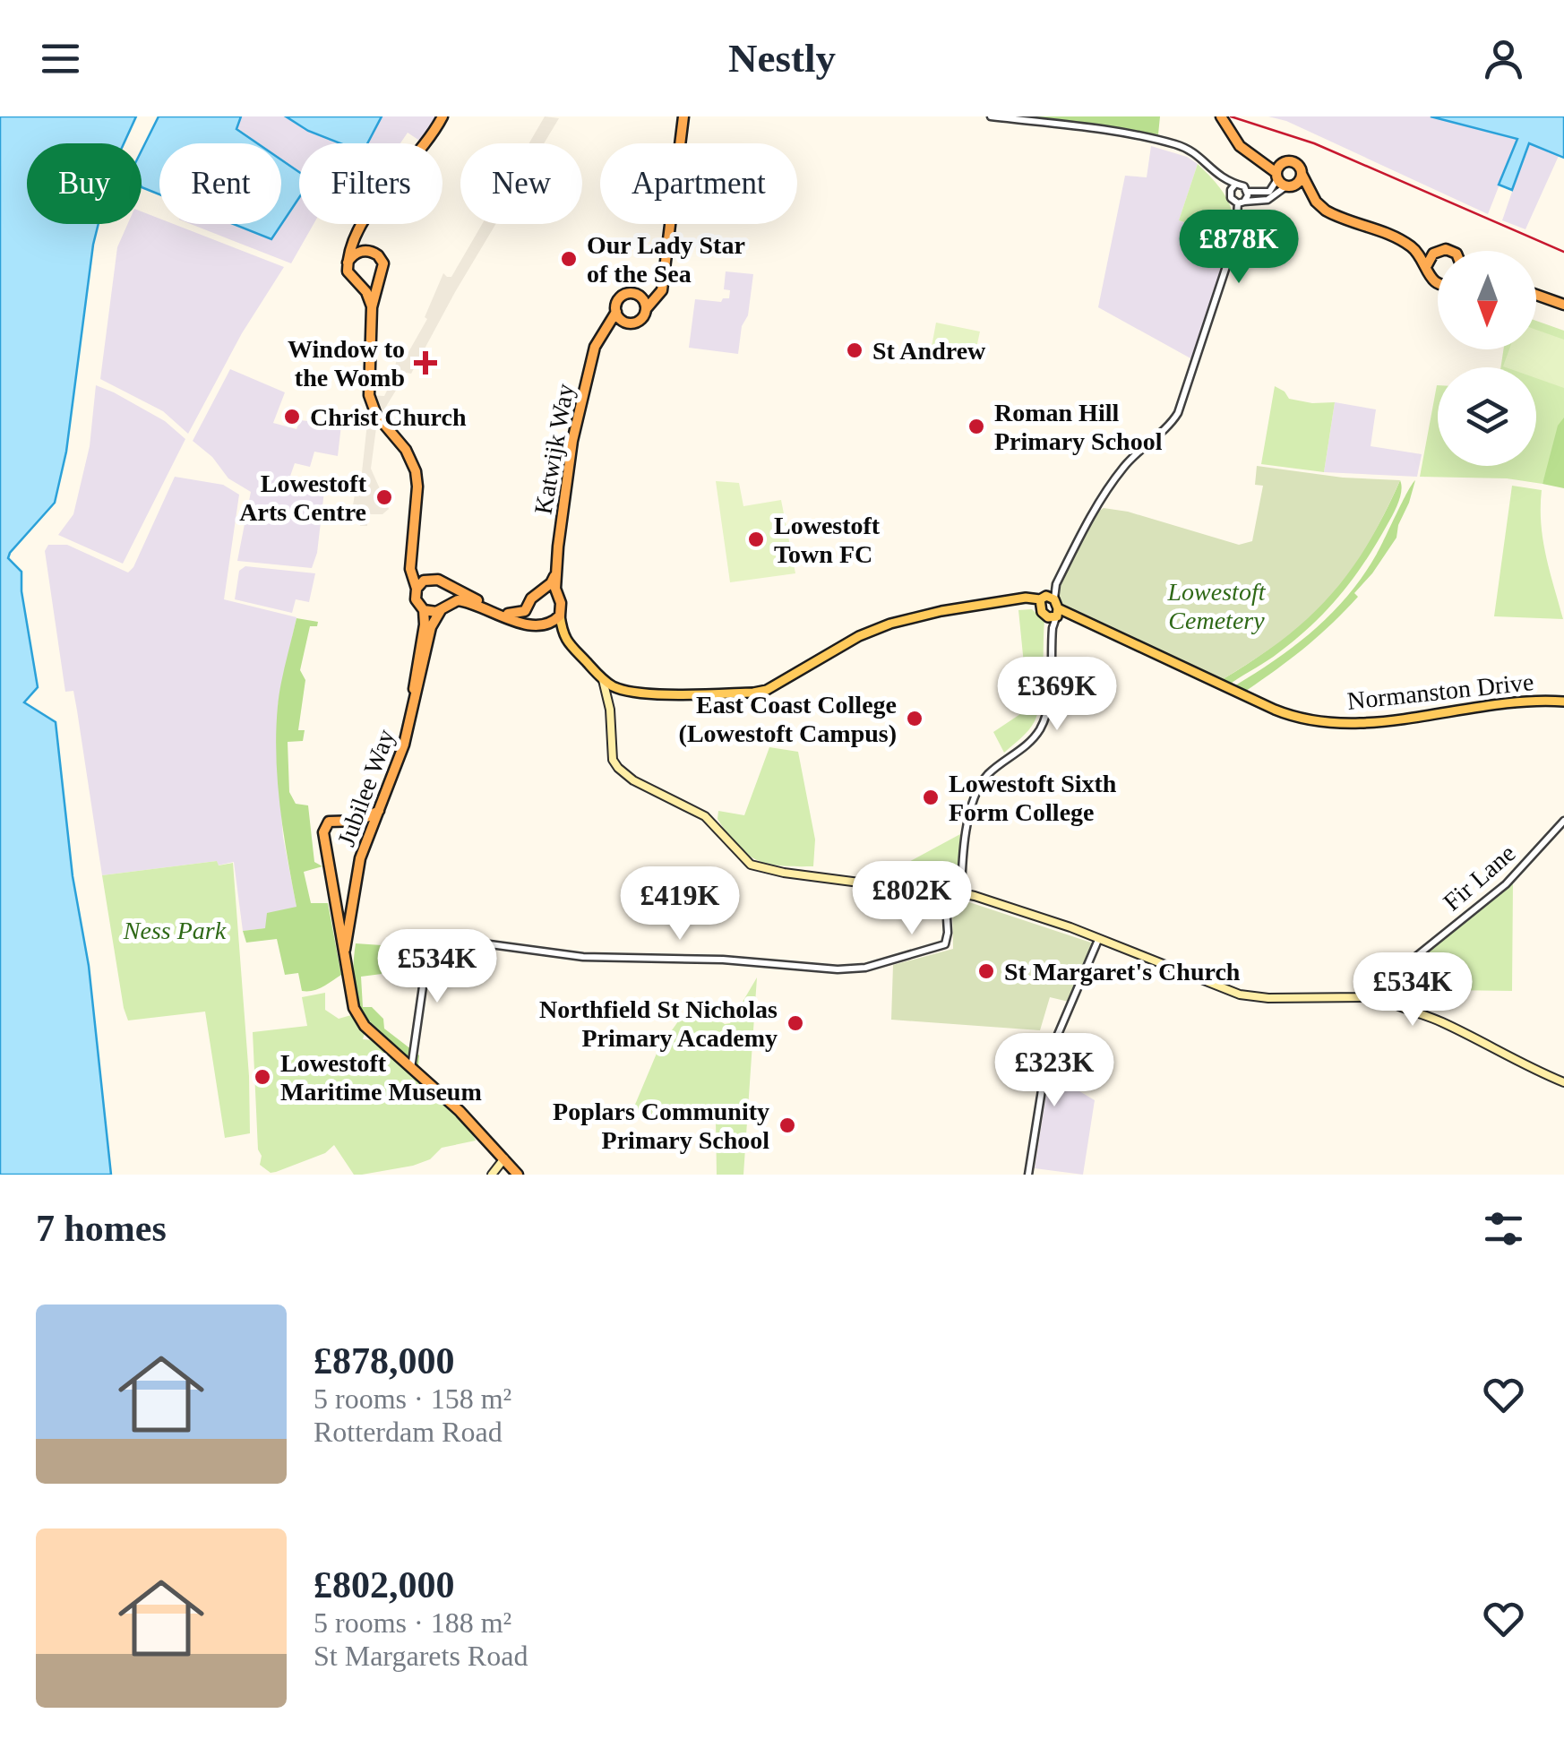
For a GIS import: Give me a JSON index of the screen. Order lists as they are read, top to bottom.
{
  "streets": {
    "highway": ["Katwijk Way", "Jubilee Way"],
    "main road": ["Normanston Drive"],
    "street": ["Fir Lane"]
  },
  "parks": ["Lowestoft Cemetery", "Ness Park"],
  "places": {
    "other": [
      "Our Lady Star of the Sea",
      "St Andrew",
      "Christ Church",
      "Roman Hill Primary School",
      "Lowestoft Arts Centre",
      "Lowestoft Town FC",
      "East Coast College (Lowestoft Campus)",
      "Lowestoft Sixth Form College",
      "St Margaret's Church",
      "Northfield St Nicholas Primary Academy",
      "Lowestoft Maritime Museum",
      "Poplars Community Primary School"
    ],
    "health": ["Window to the Womb"]
  },
  "north": "bottom",
  "page": {
    "header": "Nestly",
    "chip": [
      "Buy",
      "Rent",
      "Filters",
      "New",
      "Apartment"
    ],
    "price": [
      "£878K",
      "£369K",
      "£802K",
      "£419K",
      "£534K",
      "£534K",
      "£323K"
    ],
    "heading": "7 homes",
    "list": [
      {
        "name": "£878,000",
        "note": "5 rooms · 158 m² · Rotterdam Road"
      },
      {
        "name": "£802,000",
        "note": "5 rooms · 188 m² · St Margarets Road"
      }
    ]
  }
}
